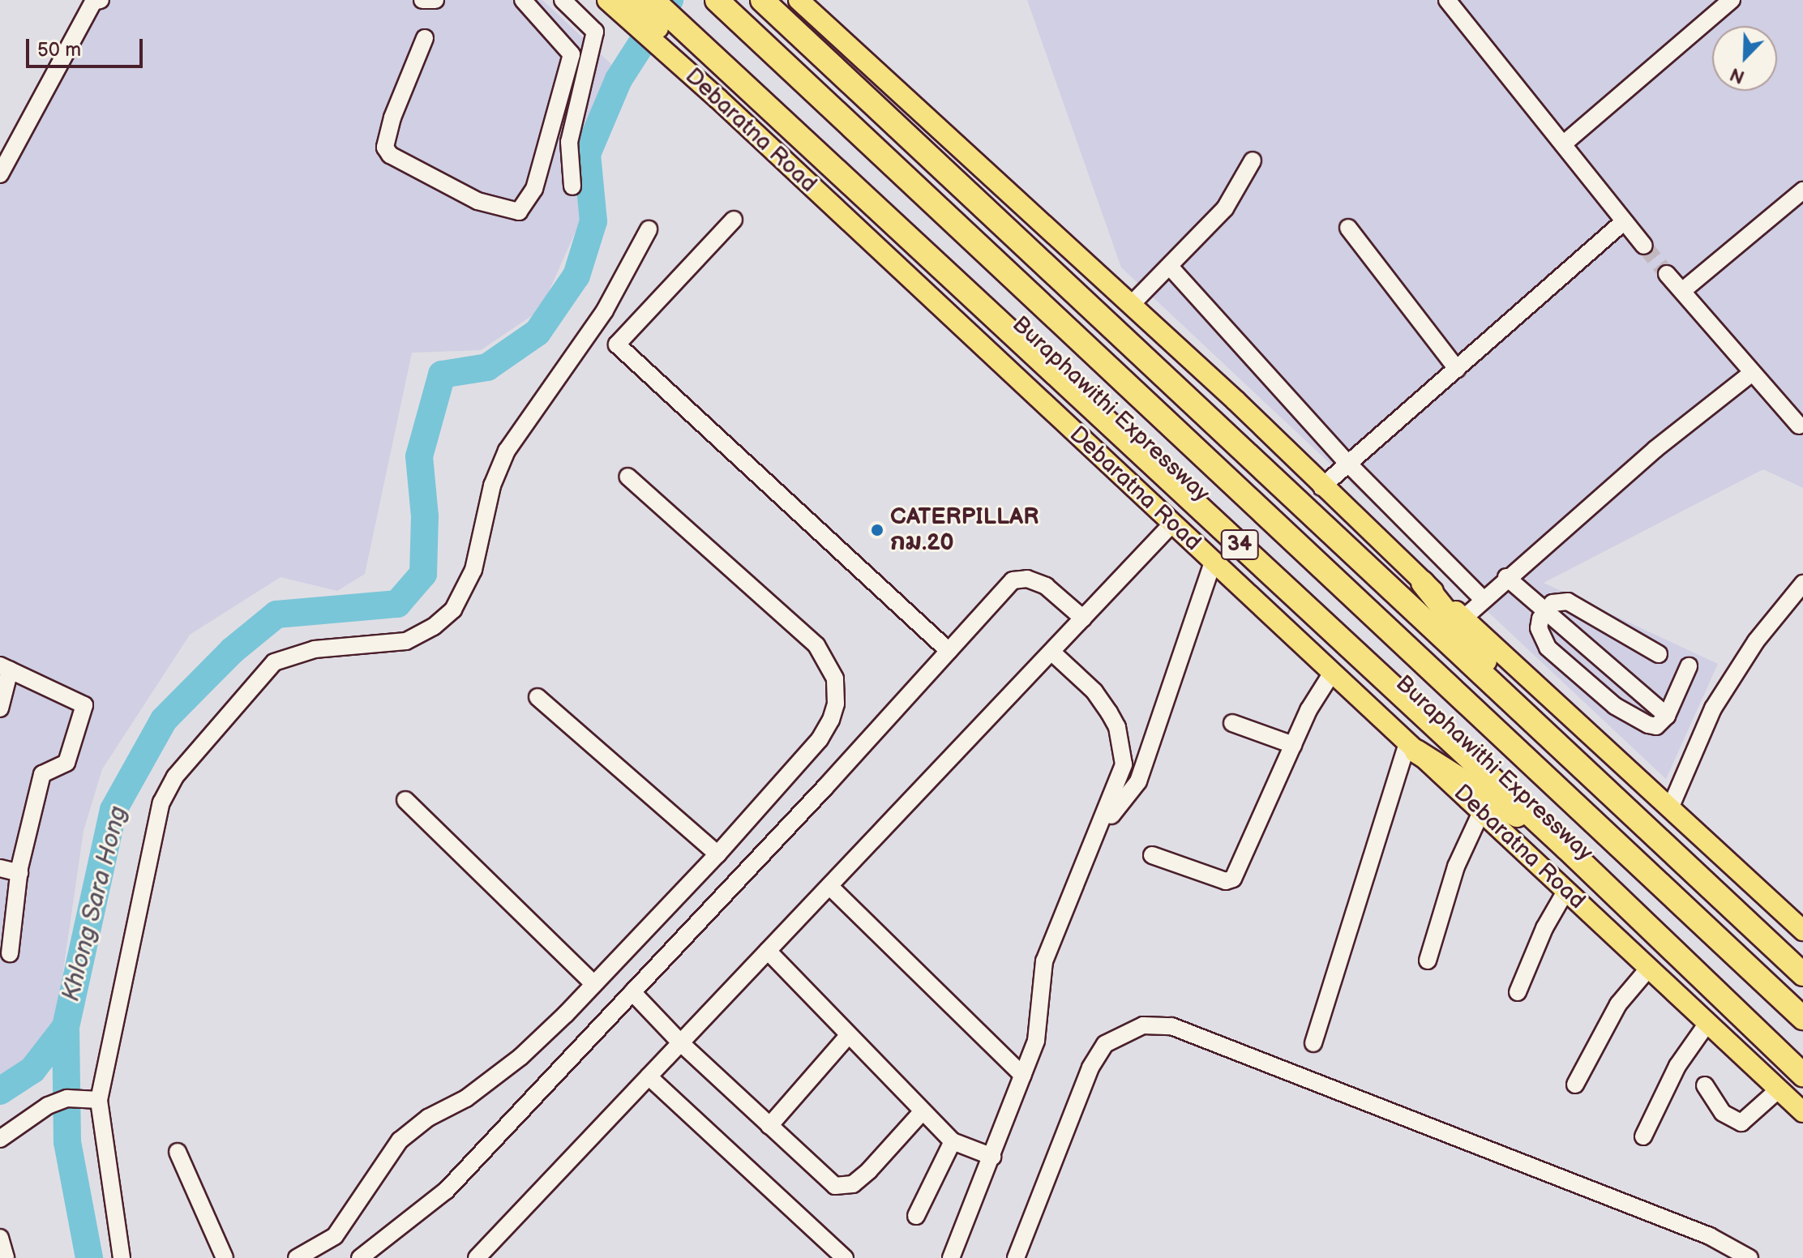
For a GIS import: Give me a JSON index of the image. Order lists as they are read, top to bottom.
{
  "streets": {
    "highway": ["Debaratna Road", "Buraphawithi Expressway", "34"]
  },
  "crossings": [
    ["Debaratna Road", "Buraphawithi Expressway"]
  ],
  "water": ["Khlong Sara Hong"],
  "places": ["CATERPILLAR กม.20"],
  "scale_bar": "50 m",
  "north": "bottom left"
}
